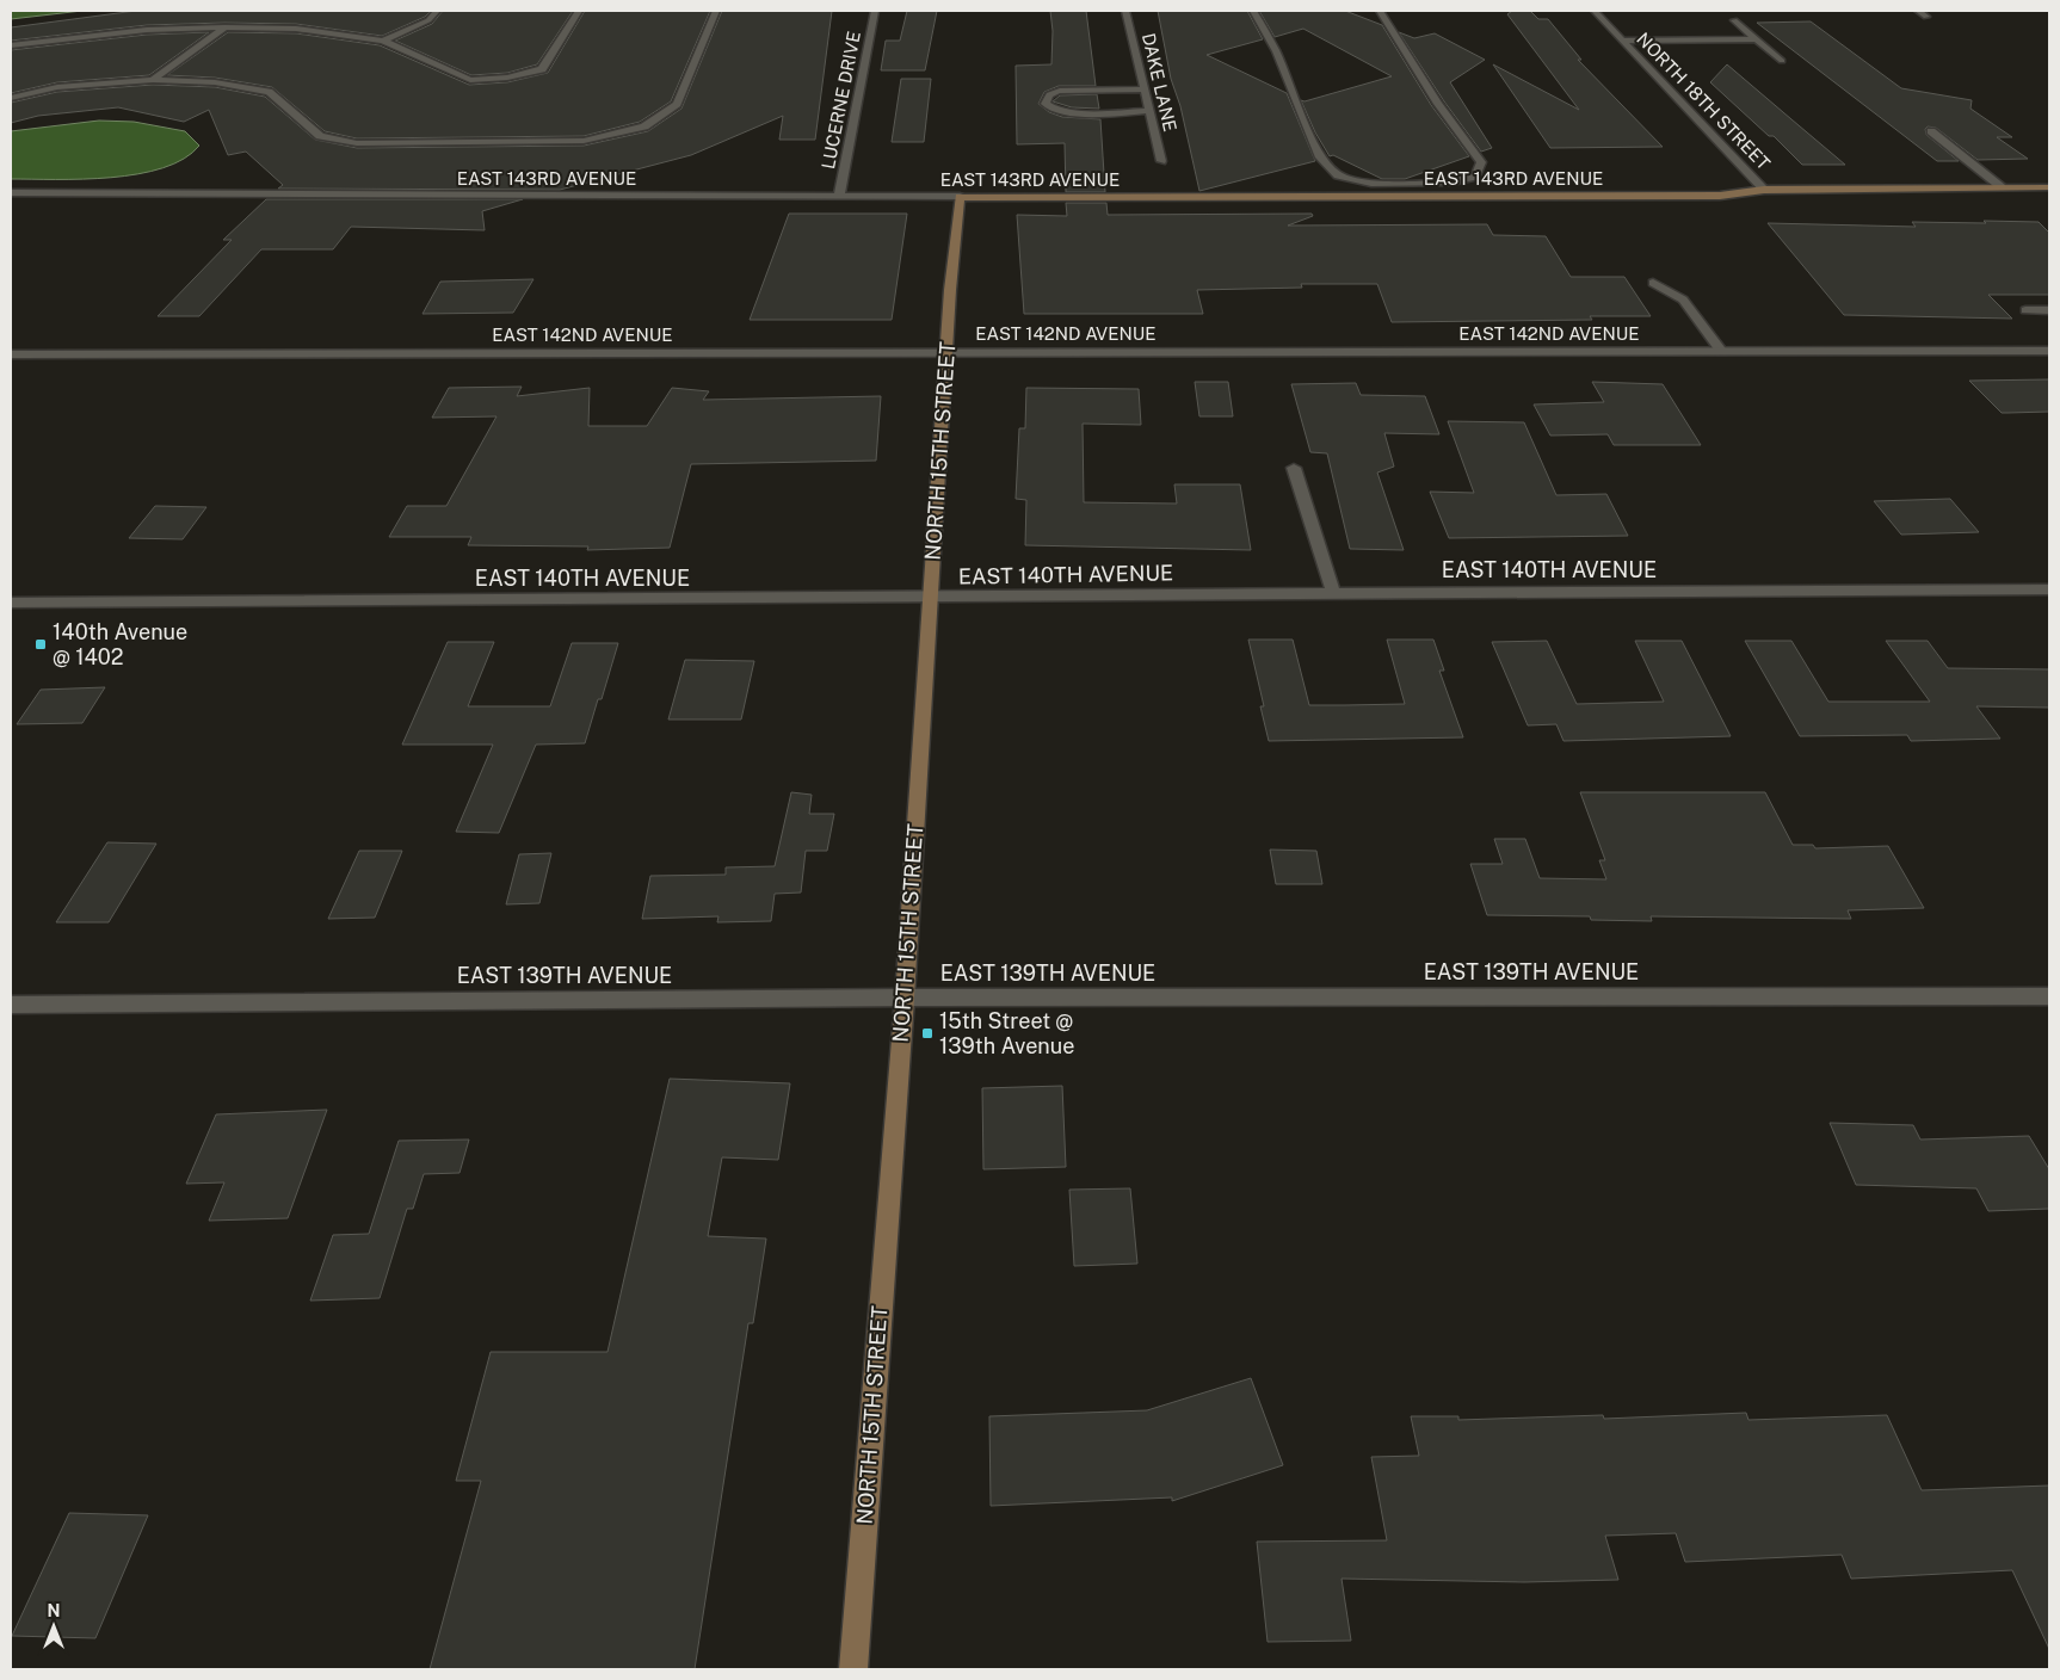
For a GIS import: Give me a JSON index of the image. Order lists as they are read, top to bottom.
{
  "streets": {
    "street": [
      "DAKE LANE",
      "LUCERNE DRIVE",
      "NORTH 18TH STREET",
      "EAST 143RD AVENUE",
      "EAST 142ND AVENUE",
      "NORTH 15TH STREET",
      "EAST 140TH AVENUE",
      "EAST 139TH AVENUE"
    ]
  },
  "crossings": [
    ["LUCERNE DRIVE", "EAST 143RD AVENUE"],
    ["NORTH 18TH STREET", "EAST 143RD AVENUE"],
    ["EAST 143RD AVENUE", "NORTH 15TH STREET"],
    ["EAST 142ND AVENUE", "NORTH 15TH STREET"],
    ["NORTH 15TH STREET", "EAST 140TH AVENUE"],
    ["NORTH 15TH STREET", "EAST 139TH AVENUE"]
  ],
  "places": {
    "transit": ["140th Avenue @ 1402", "15th Street @ 139th Avenue"]
  },
  "north": "top"
}
